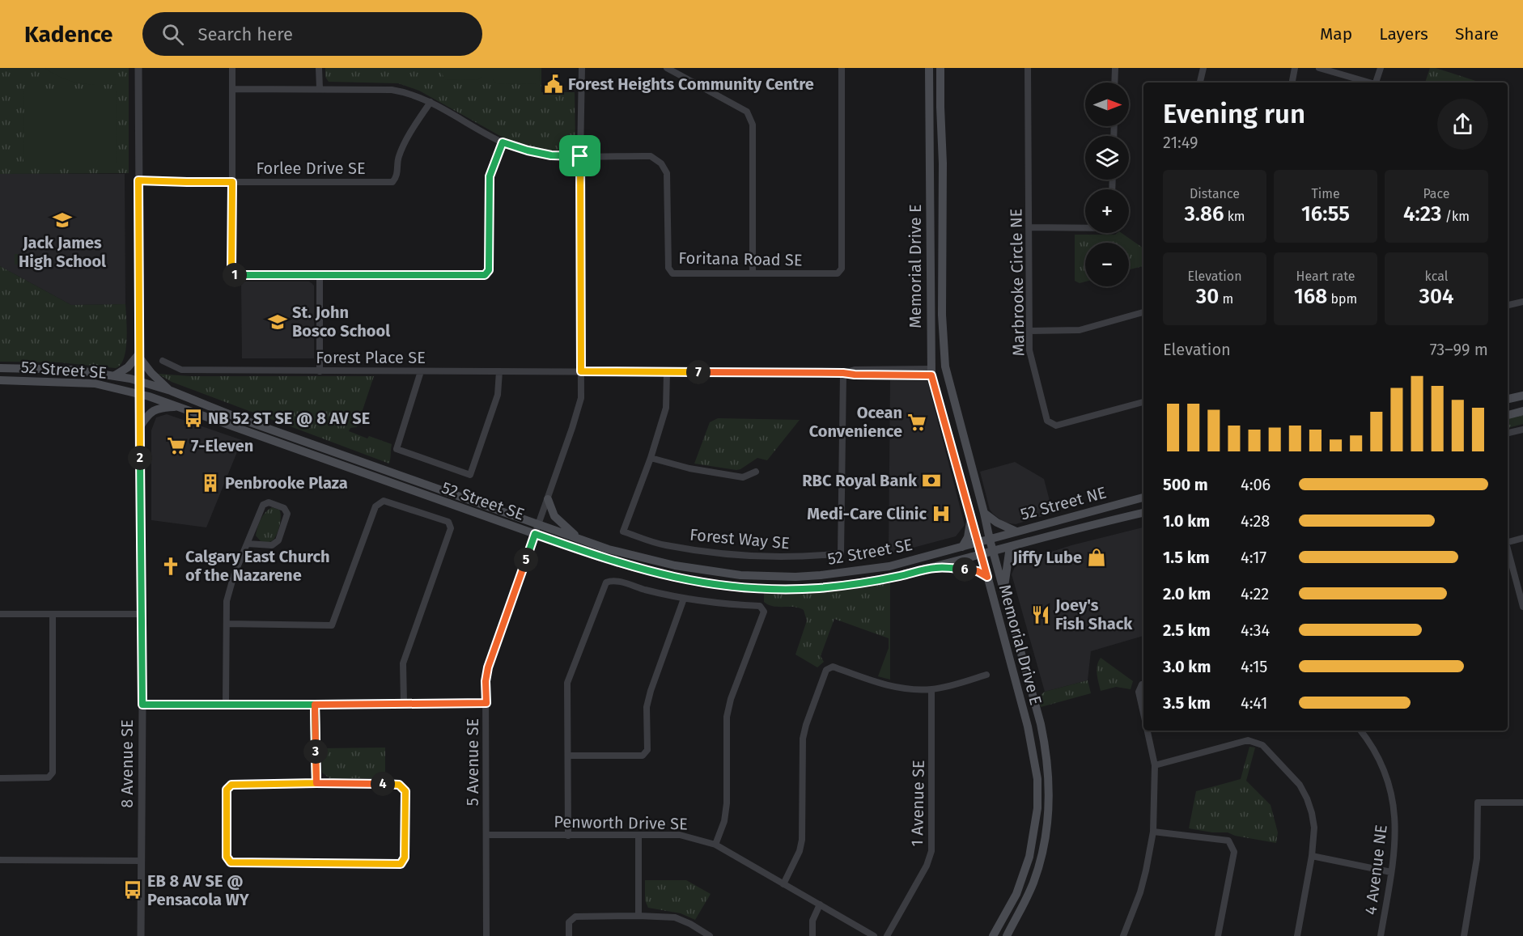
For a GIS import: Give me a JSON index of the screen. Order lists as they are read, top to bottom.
{
  "streets": {
    "main road": ["Memorial Drive E", "52 Street SE", "52 Street NE"],
    "street": [
      "Forlee Drive SE",
      "Foritana Road SE",
      "Marbrooke Circle NE",
      "Forest Place SE",
      "Forest Way SE",
      "5 Avenue SE",
      "8 Avenue SE",
      "1 Avenue SE",
      "Penworth Drive SE",
      "4 Avenue NE"
    ]
  },
  "crossings": [
    ["Forlee Drive SE", "Foritana Road SE"],
    ["Forlee Drive SE", "8 Avenue SE"],
    ["Foritana Road SE", "5 Avenue SE"],
    ["Memorial Drive E", "Forest Place SE"],
    ["Memorial Drive E", "52 Street SE"],
    ["Memorial Drive E", "52 Street NE"],
    ["Forest Place SE", "Forest Way SE"],
    ["Forest Place SE", "5 Avenue SE"],
    ["52 Street SE", "52 Street NE"],
    ["52 Street SE", "5 Avenue SE"],
    ["52 Street SE", "8 Avenue SE"],
    ["5 Avenue SE", "Penworth Drive SE"]
  ],
  "places": {
    "public building": ["Forest Heights Community Centre"],
    "school or university": ["Jack James High School", "St. John Bosco School"],
    "bus stop": ["NB 52 ST SE @ 8 AV SE", "EB 8 AV SE @ Pensacola WY"],
    "supermarket": ["Ocean Convenience", "7-Eleven"],
    "bank": ["RBC Royal Bank"],
    "building": ["Penbrooke Plaza"],
    "hospital": ["Medi-Care Clinic"],
    "shop": ["Jiffy Lube"],
    "church": ["Calgary East Church of the Nazarene"],
    "restaurant": ["Joey's Fish Shack"]
  },
  "north": "right",
  "page": {
    "header": "Kadence",
    "search": "Search here",
    "nav": ["Map", "Layers", "Share"],
    "map_buttons": ["+", "−"],
    "heading": ["Evening run", "21:49"],
    "stats": [
      ["Distance", "3.86 km"],
      ["Time", "16:55"],
      ["Pace", "4:23 /km"],
      ["Elevation", "30 m"],
      ["Heart rate", "168 bpm"],
      ["kcal", "304"]
    ],
    "pins": [
      "1",
      "7",
      "2",
      "5",
      "6",
      "3",
      "4"
    ],
    "chart": ["Elevation", "73–99 m"],
    "list": [
      {
        "name": "500 m",
        "note": "4:06"
      },
      {
        "name": "1.0 km",
        "note": "4:28"
      },
      {
        "name": "1.5 km",
        "note": "4:17"
      },
      {
        "name": "2.0 km",
        "note": "4:22"
      },
      {
        "name": "2.5 km",
        "note": "4:34"
      },
      {
        "name": "3.0 km",
        "note": "4:15"
      },
      {
        "name": "3.5 km",
        "note": "4:41"
      }
    ]
  }
}
